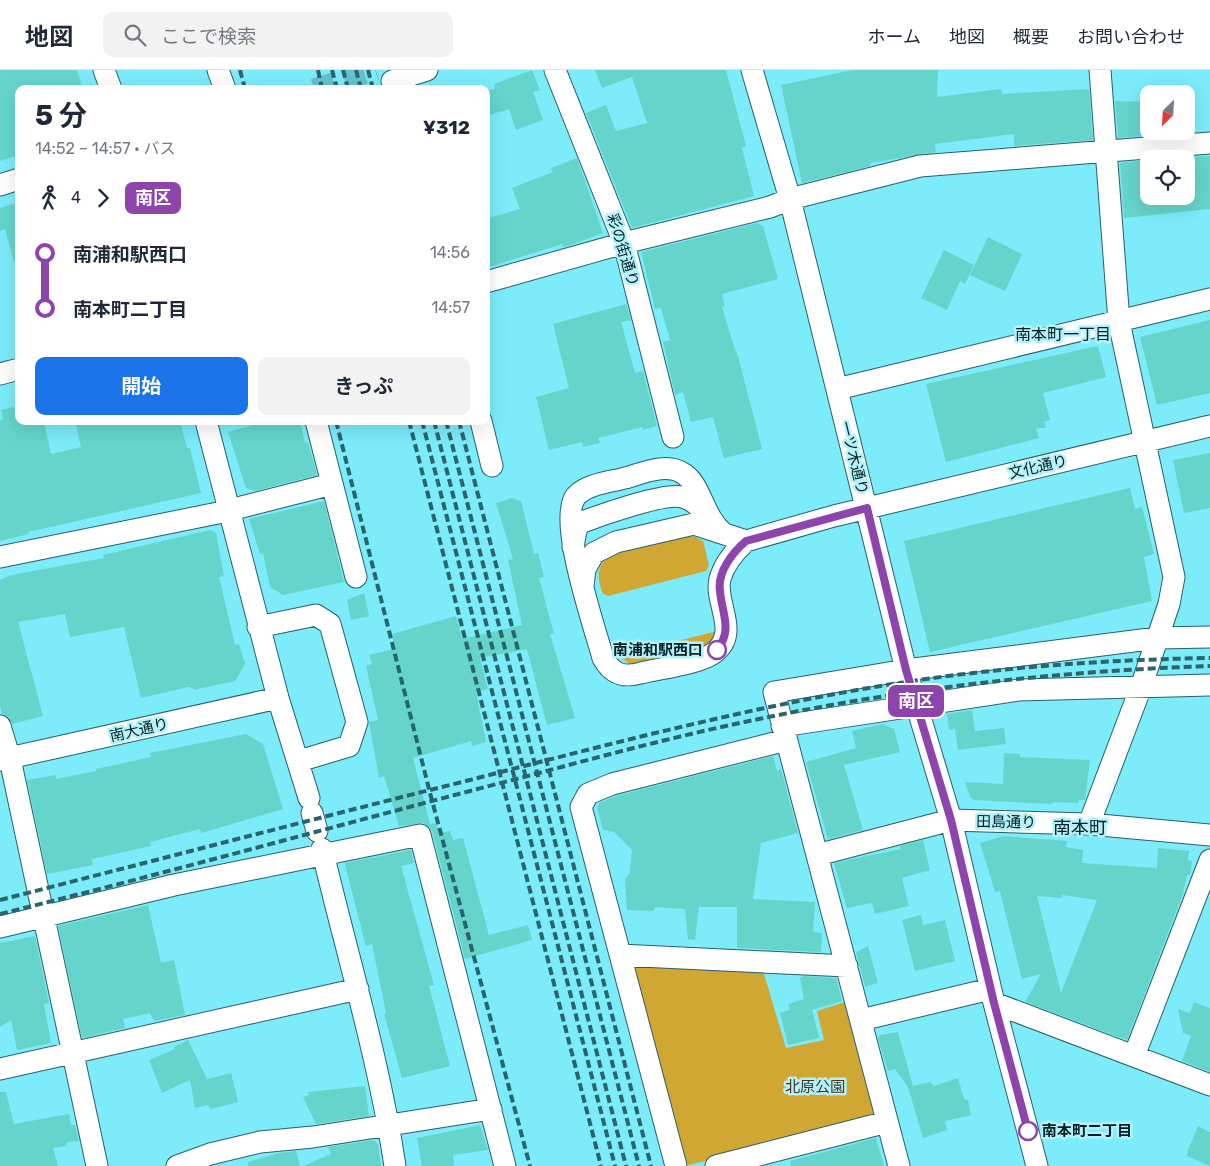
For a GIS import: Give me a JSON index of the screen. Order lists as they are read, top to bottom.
{
  "streets": {
    "street": [
      "彩の街通り",
      "一ツ木通り",
      "文化通り",
      "南大通り",
      "田島通り"
    ]
  },
  "crossings": [
    ["一ツ木通り", "文化通り"],
    ["一ツ木通り", "田島通り"]
  ],
  "districts": ["南本町一丁目", "南本町"],
  "parks": ["北原公園"],
  "places": ["南浦和駅西口", "南本町二丁目"],
  "lines": ["bus line 南区"],
  "north": "bottom left",
  "page": {
    "header": "地図",
    "search": "ここで検索",
    "nav": [
      "ホーム",
      "地図",
      "概要",
      "お問い合わせ"
    ],
    "on_map": "南区",
    "heading": ["5 分", "14:52 – 14:57 · バス", "¥312"],
    "legs": ["4", "南区"],
    "list": [
      {
        "name": "南浦和駅西口",
        "value": "14:56"
      },
      {
        "name": "南本町二丁目",
        "value": "14:57"
      }
    ],
    "buttons": ["開始", "きっぷ"]
  }
}
